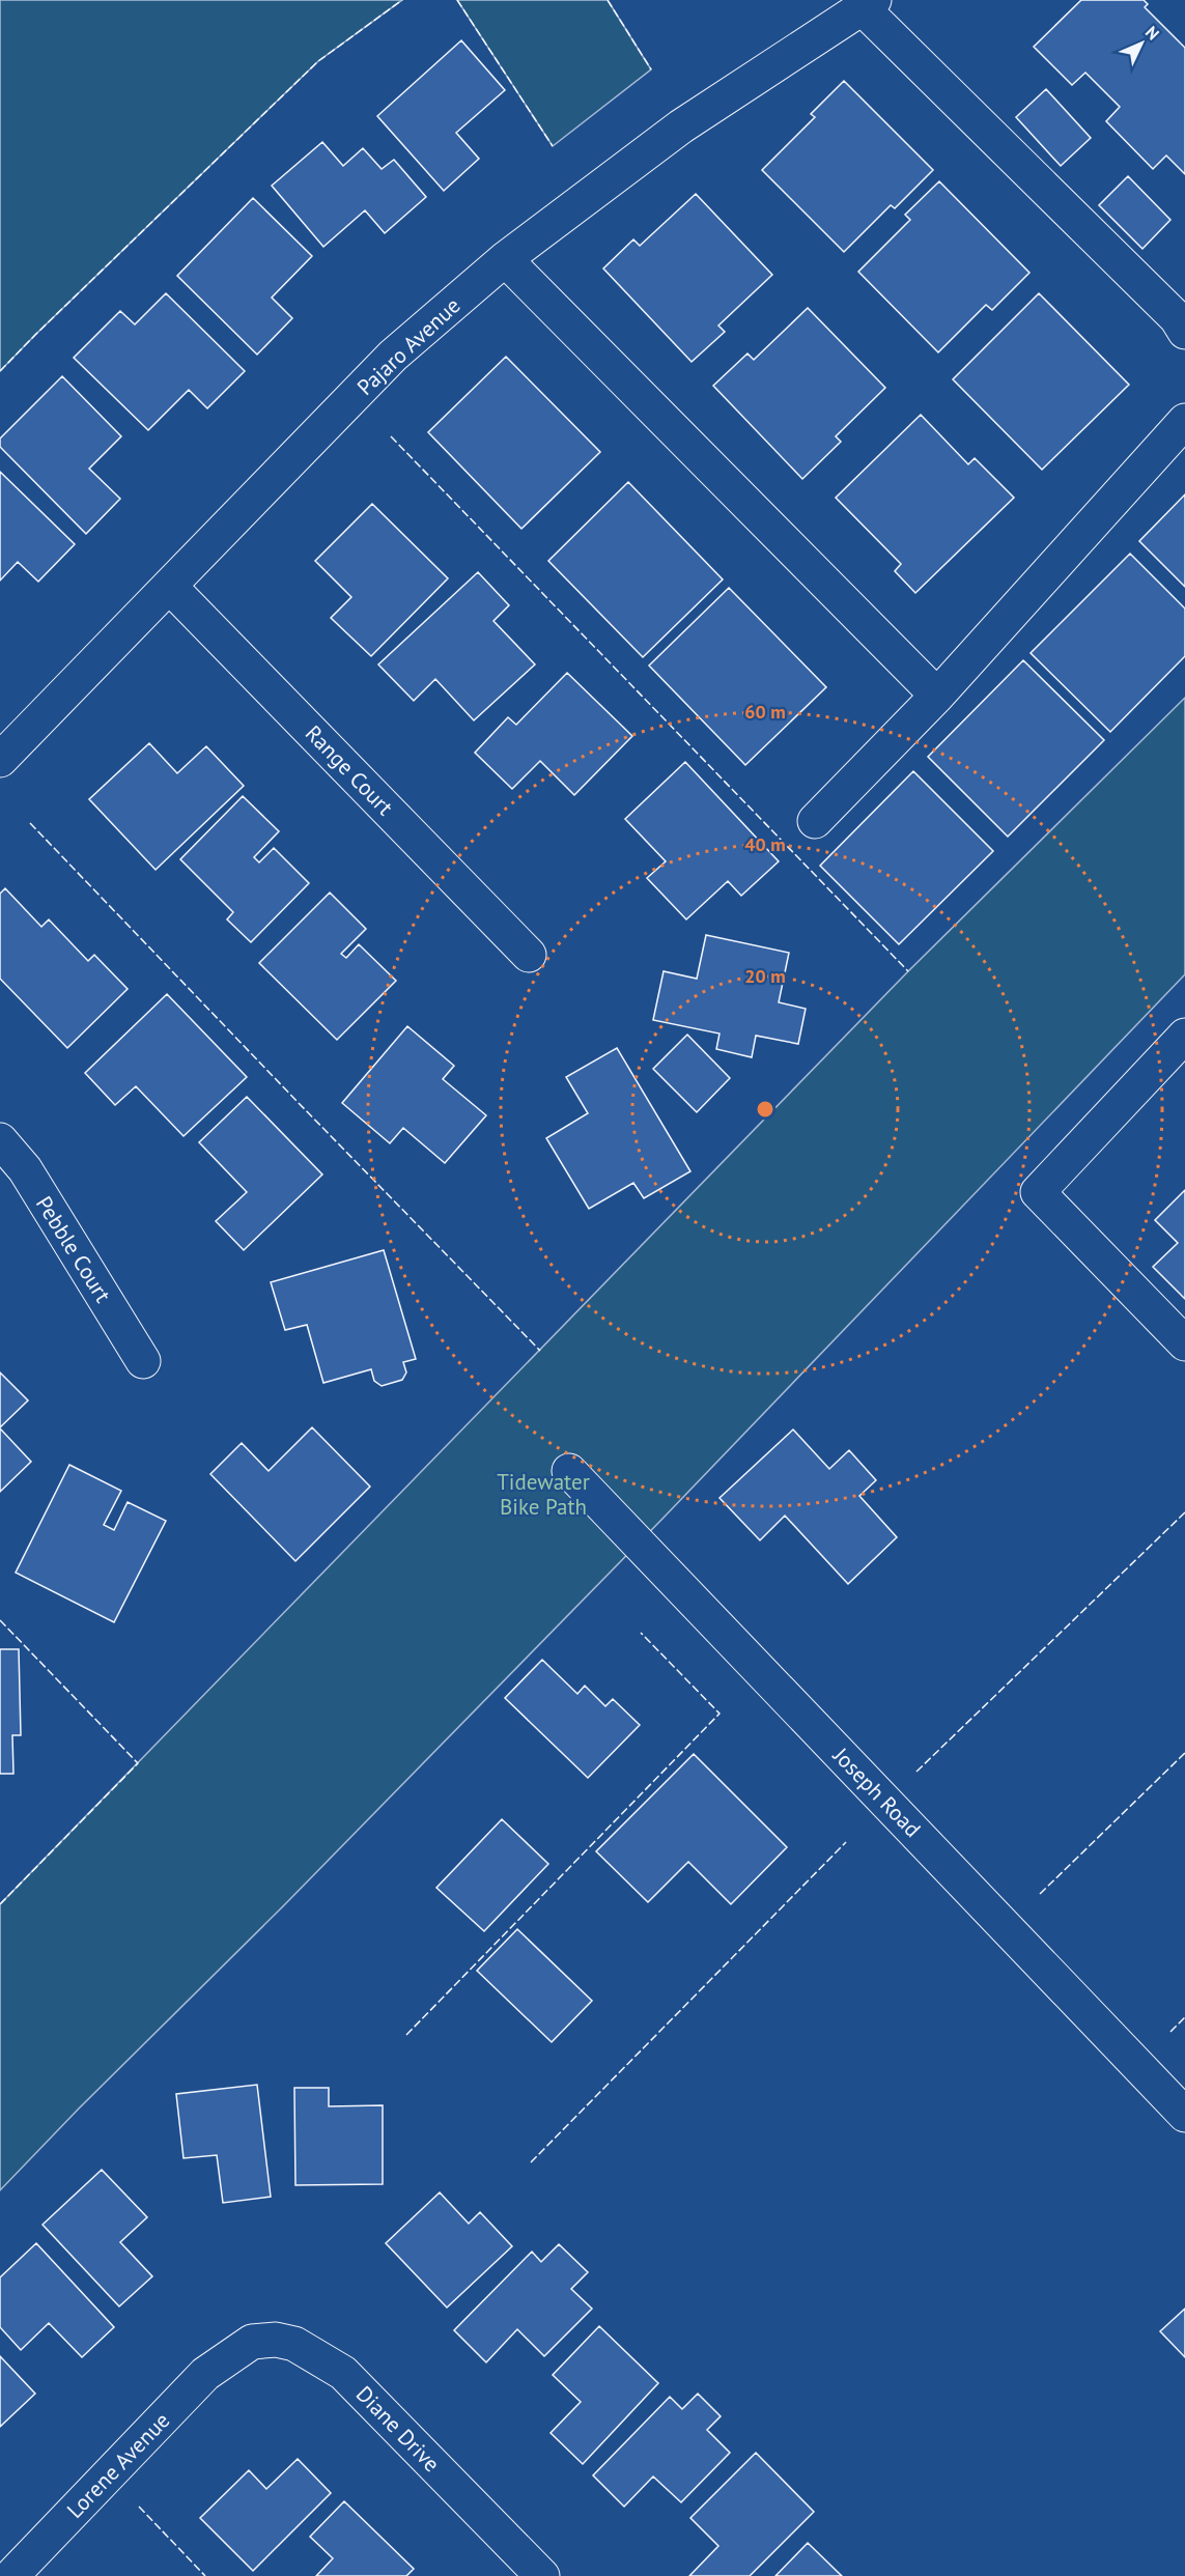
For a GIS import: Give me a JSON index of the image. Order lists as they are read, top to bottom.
{
  "streets": {
    "street": [
      "Pajaro Avenue",
      "Range Court",
      "Pebble Court",
      "Joseph Road",
      "Diane Drive",
      "Lorene Avenue"
    ]
  },
  "crossings": [
    ["Pajaro Avenue", "Range Court"],
    ["Diane Drive", "Lorene Avenue"]
  ],
  "parks": ["Tidewater Bike Path"],
  "north": "top right",
  "rings": ["60 m", "40 m", "20 m"]
}
